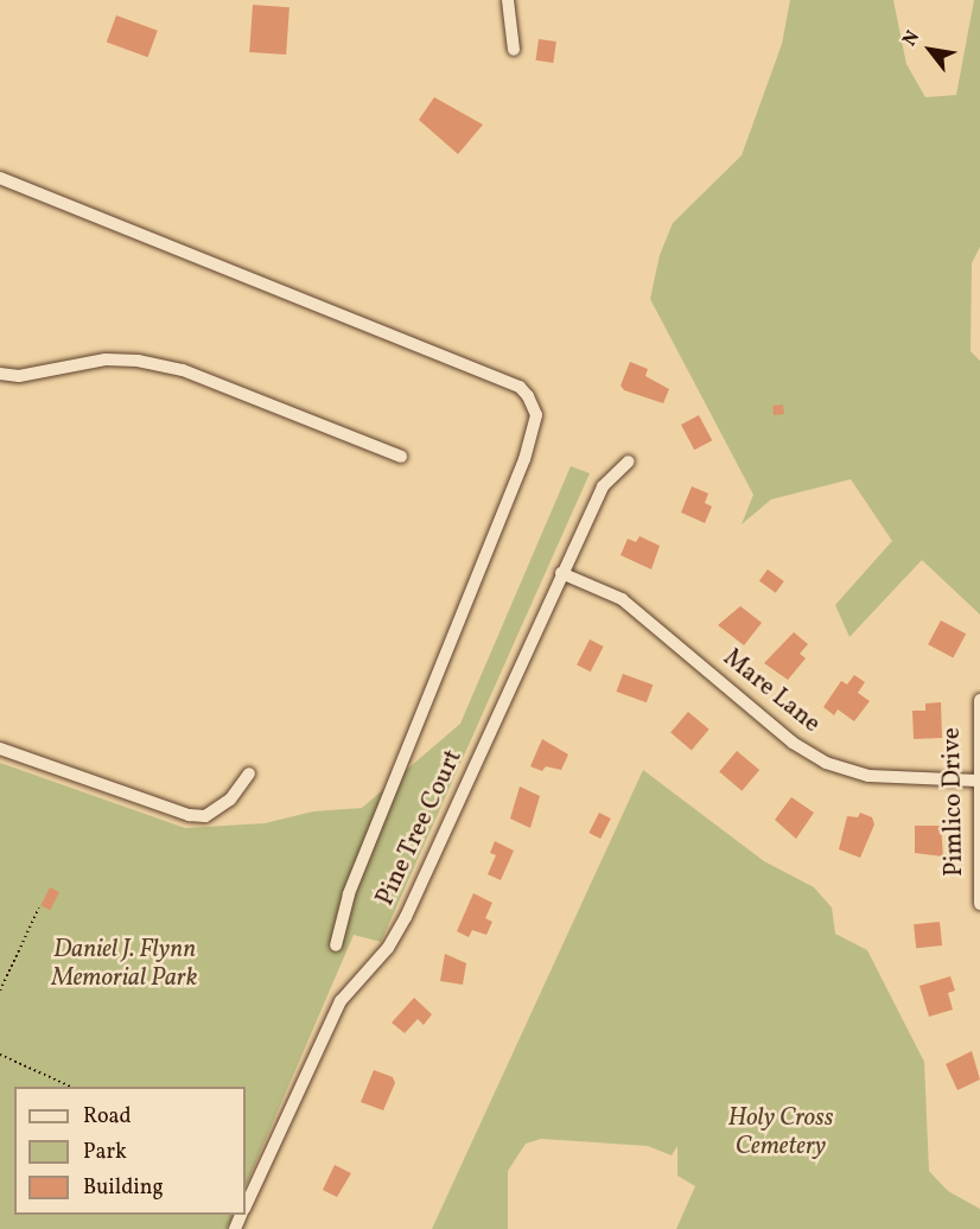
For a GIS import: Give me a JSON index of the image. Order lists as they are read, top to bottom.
{
  "streets": {
    "street": ["Mare Lane", "Pimlico Drive", "Pine Tree Court"]
  },
  "crossings": [
    ["Mare Lane", "Pimlico Drive"],
    ["Mare Lane", "Pine Tree Court"]
  ],
  "parks": ["Daniel J. Flynn Memorial Park", "Holy Cross Cemetery"],
  "legend": ["Road", "Park", "Building"],
  "north": "top left"
}
